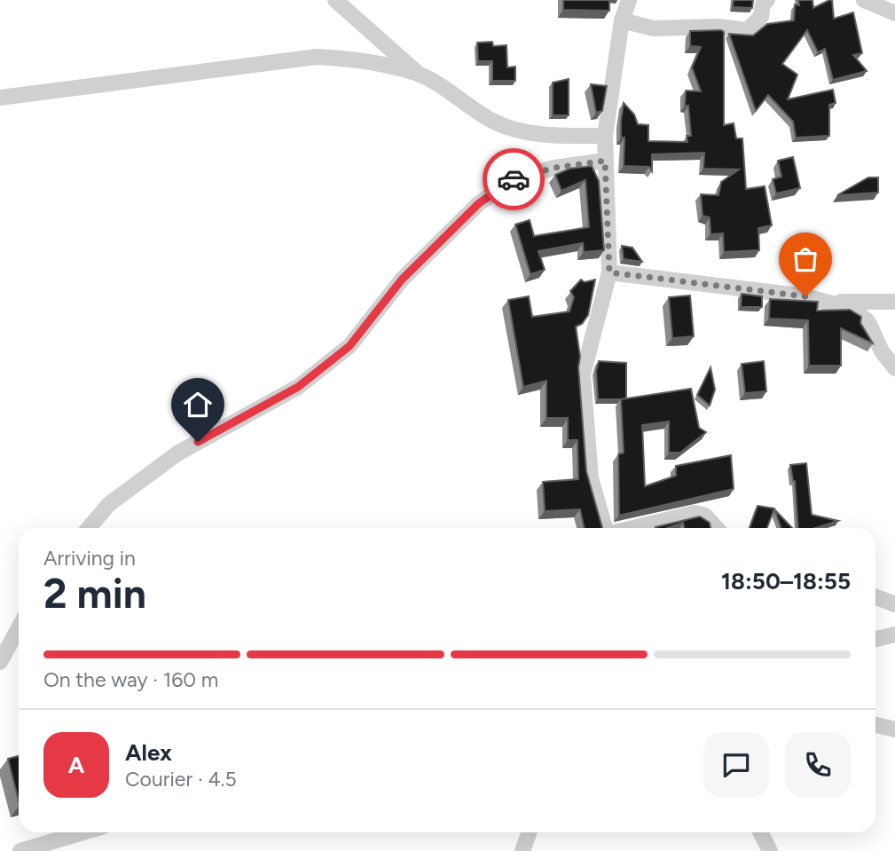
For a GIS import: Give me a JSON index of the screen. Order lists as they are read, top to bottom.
{
  "page": {
    "heading": ["2 min", "Arriving in", "18:50–18:55"],
    "panel": ["Alex", "Courier · 4.5"],
    "bar": "On the way · 160 m",
    "round": "A"
  }
}
